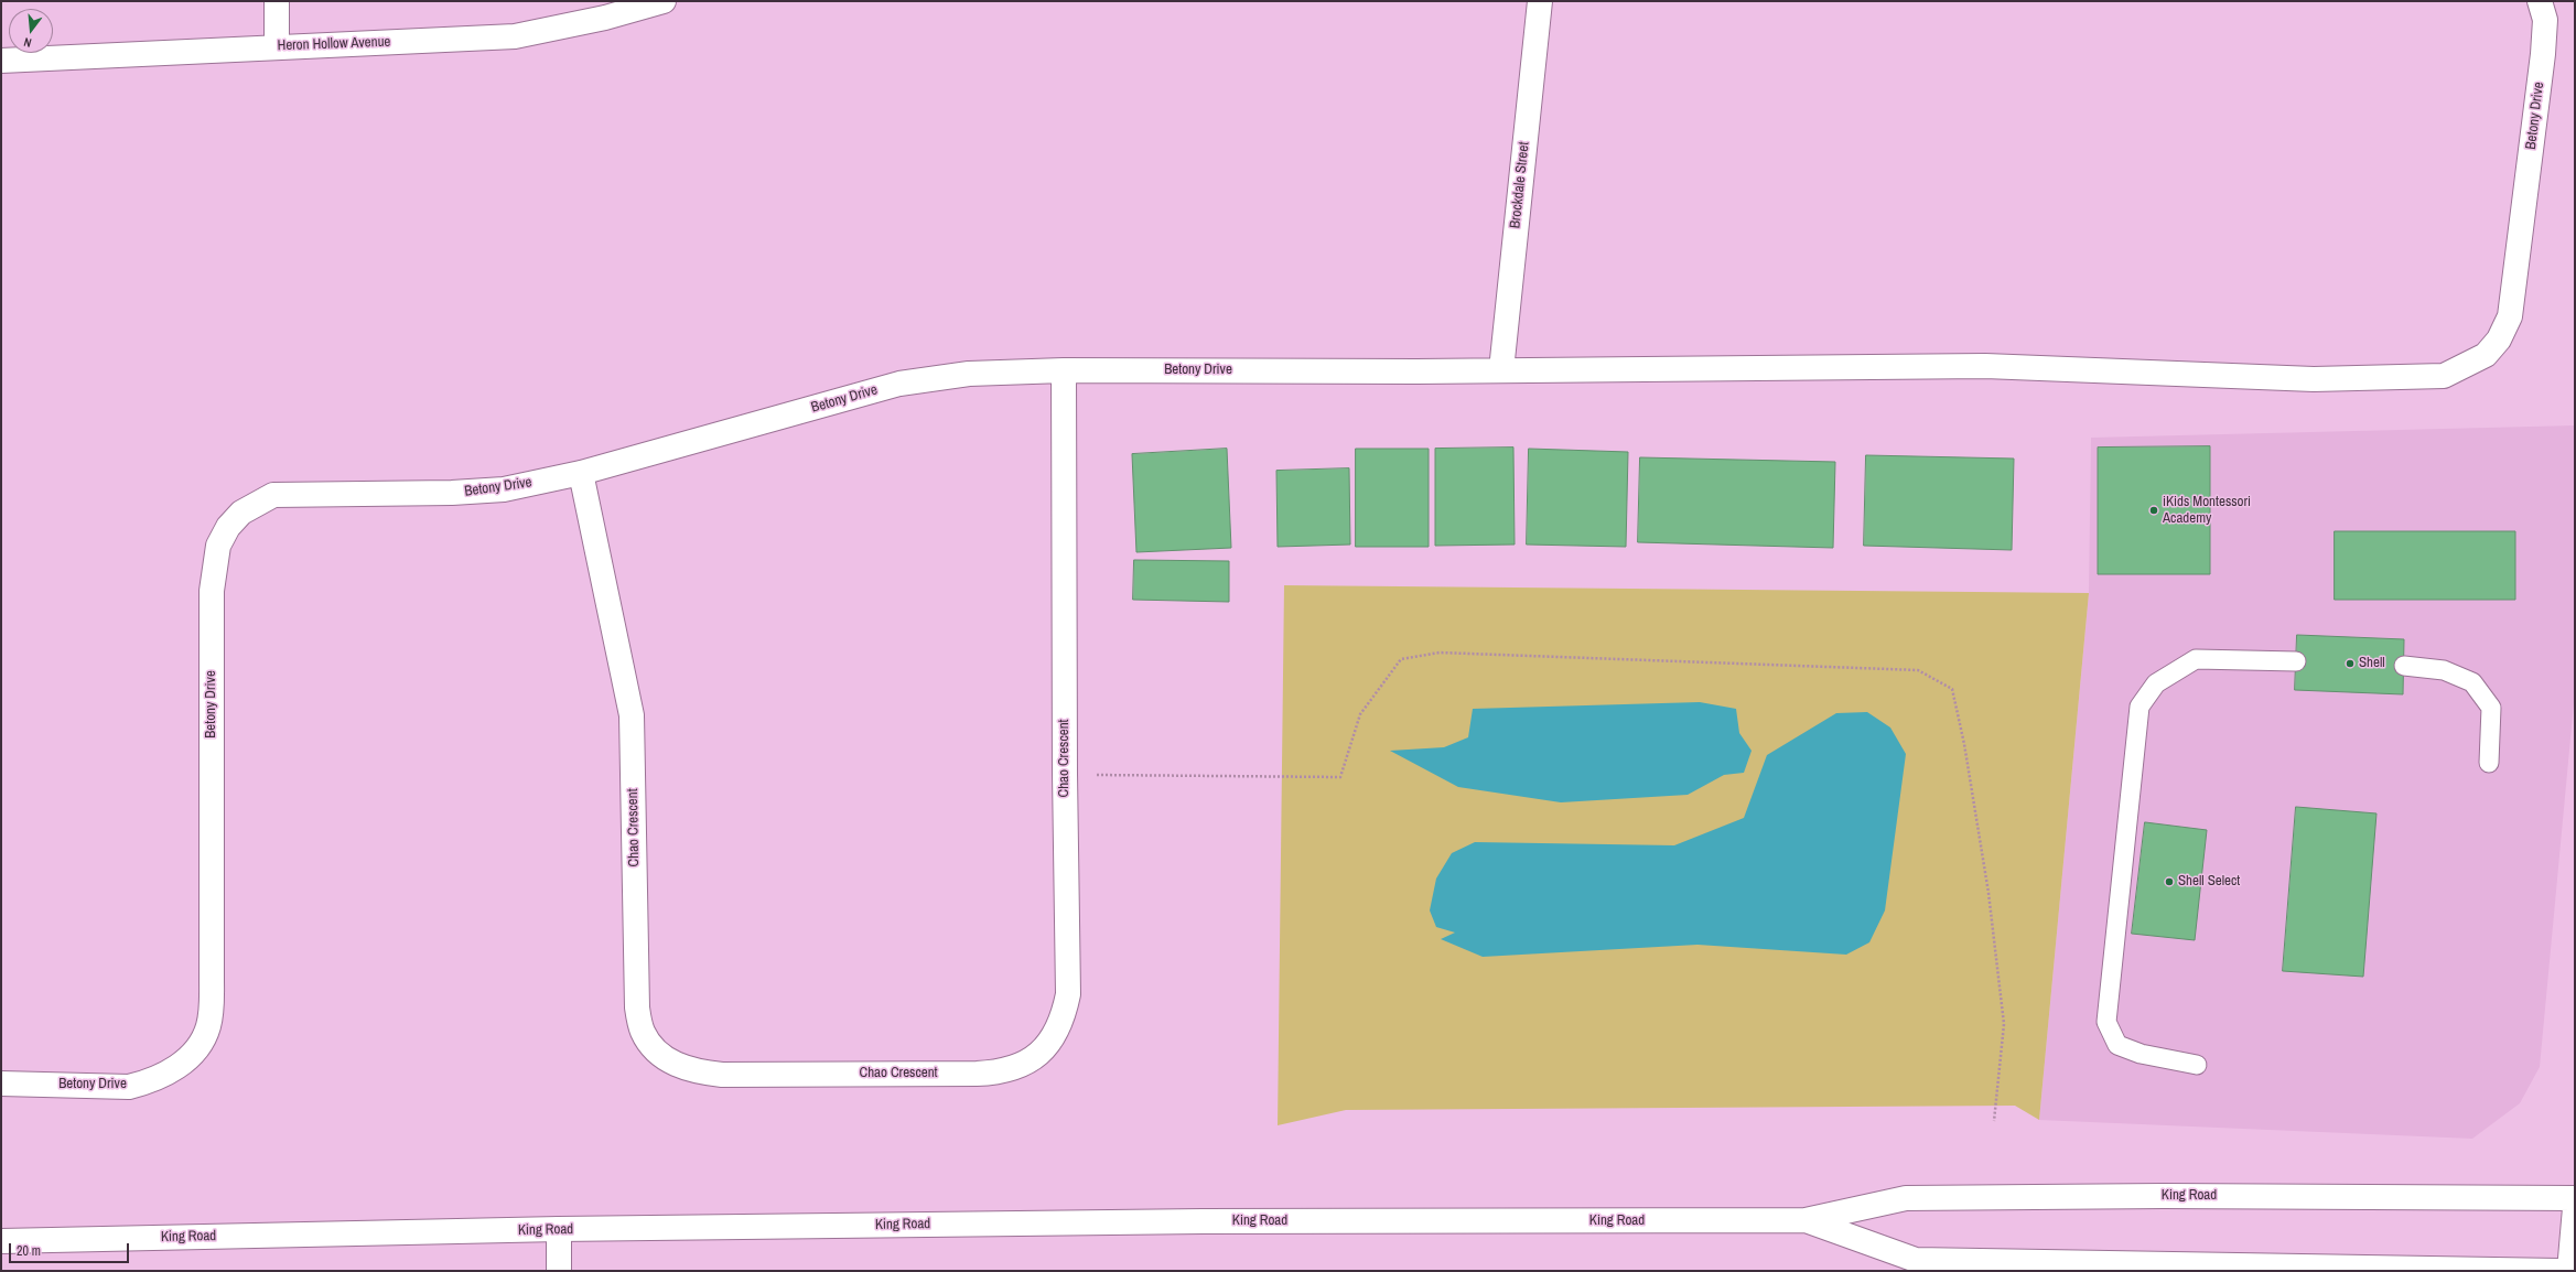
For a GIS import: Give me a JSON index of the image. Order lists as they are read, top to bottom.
{
  "streets": {
    "street": [
      "Heron Hollow Avenue",
      "Betony Drive",
      "Brockdale Street",
      "Chao Crescent",
      "King Road"
    ]
  },
  "crossings": [
    ["Betony Drive", "Brockdale Street"],
    ["Betony Drive", "Chao Crescent"]
  ],
  "places": ["iKids Montessori Academy", "Shell", "Shell Select"],
  "scale_bar": "20 m",
  "north": "bottom"
}
